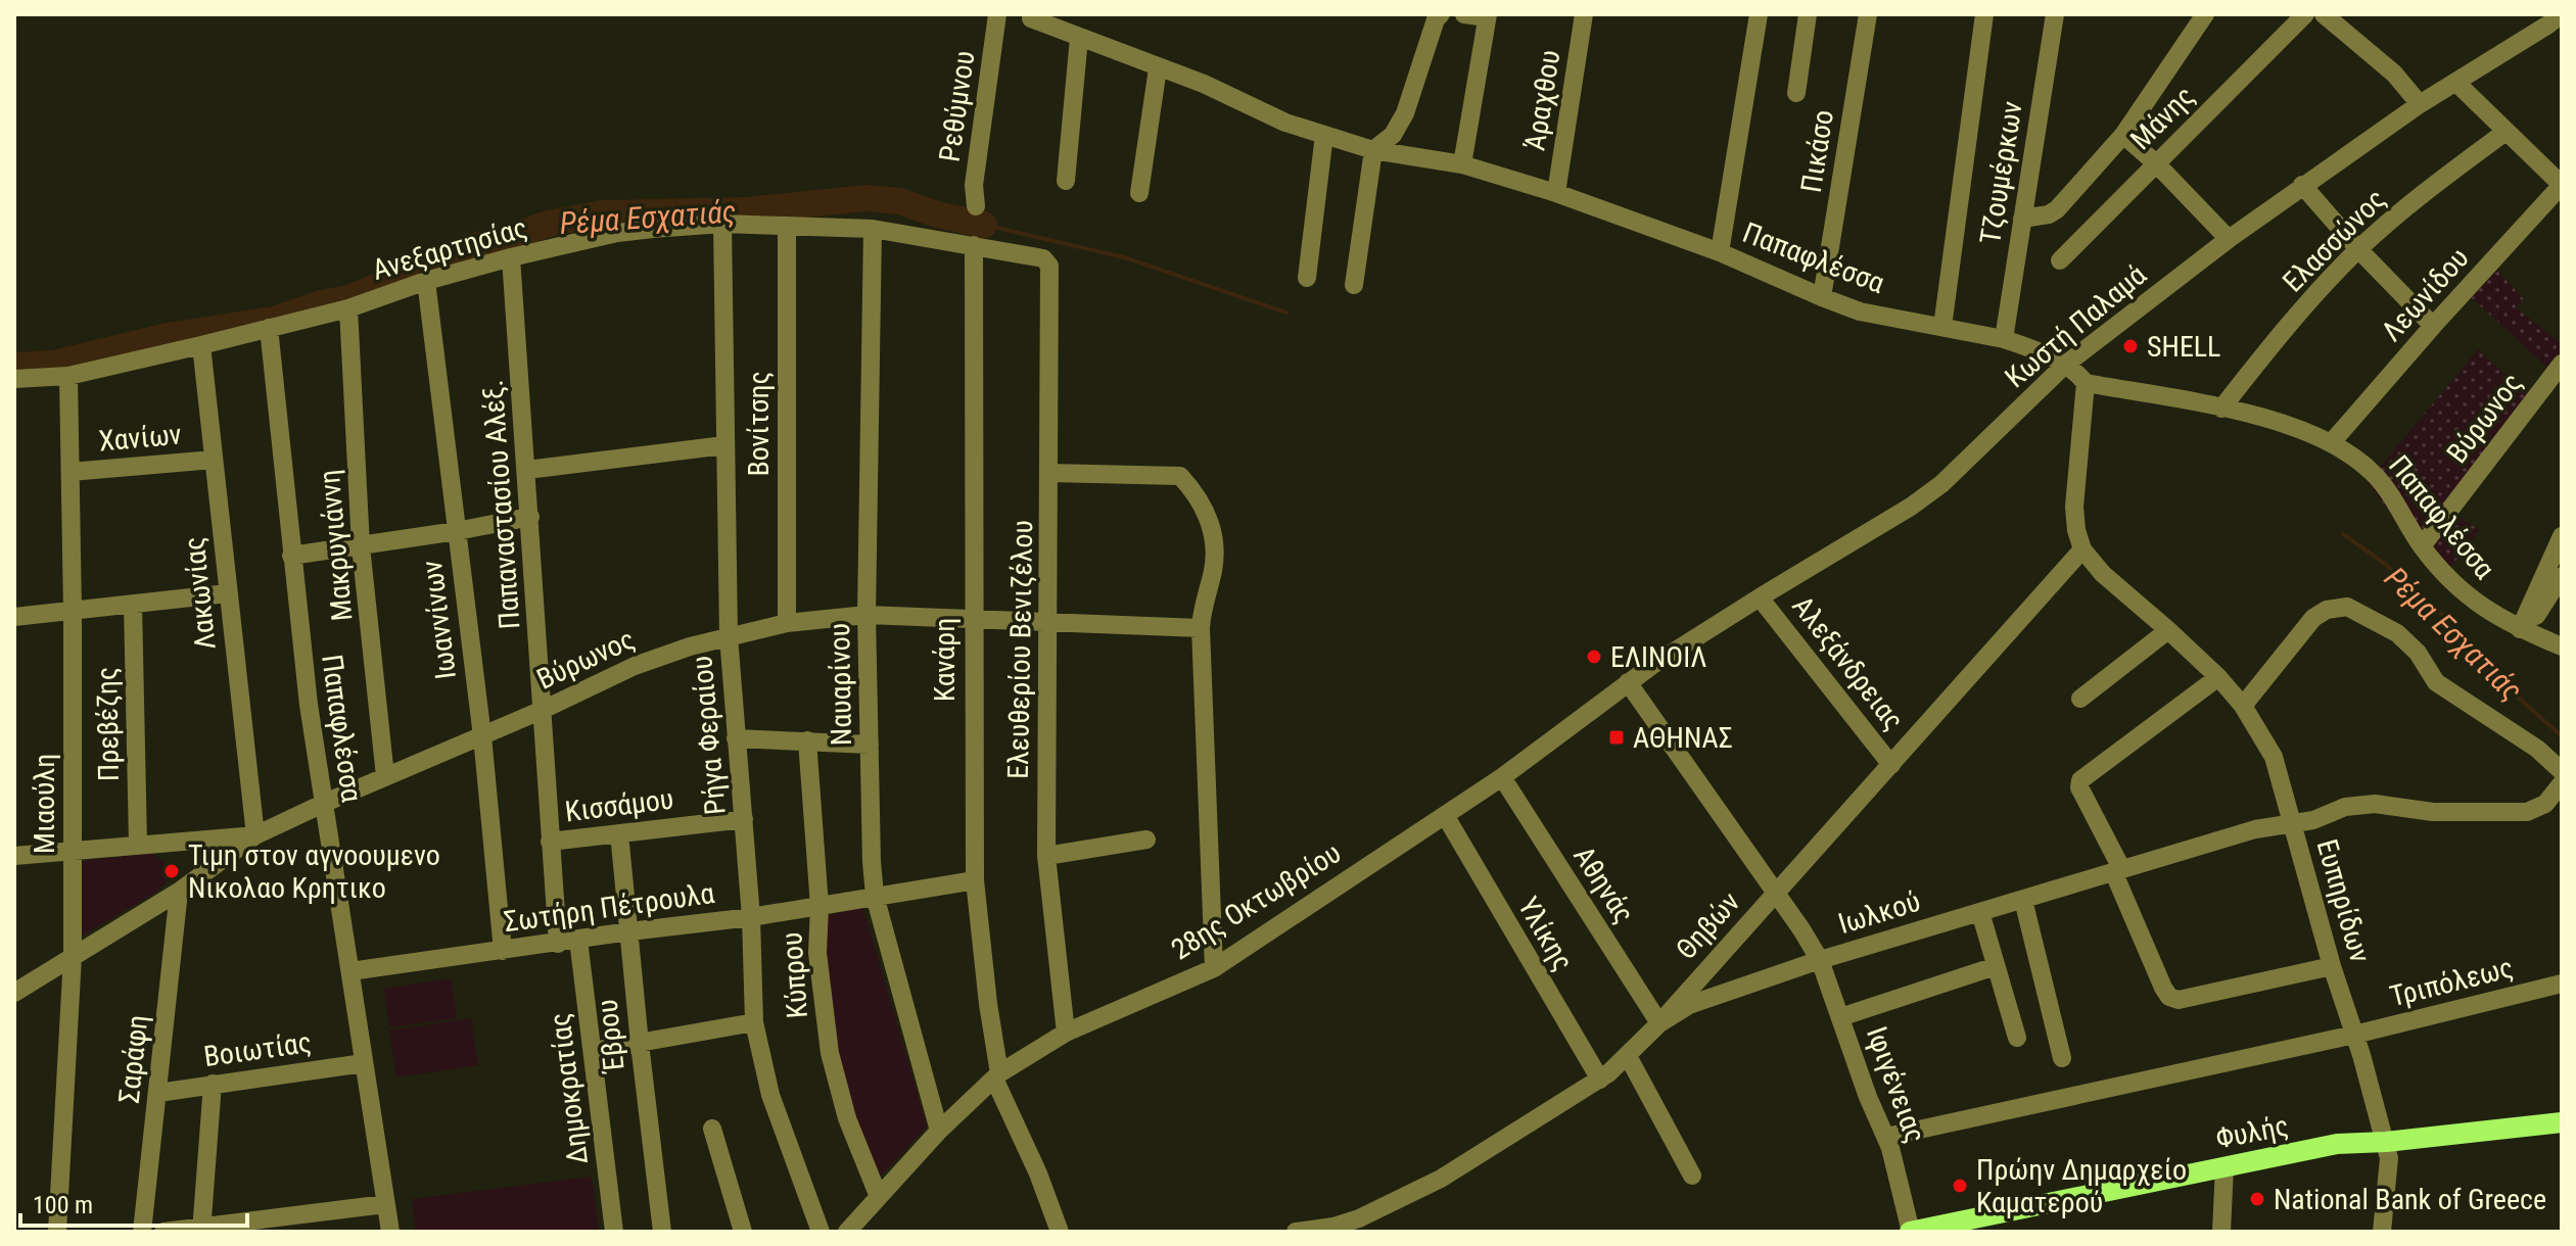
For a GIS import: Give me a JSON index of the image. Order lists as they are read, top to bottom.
{
  "streets": {
    "main road": ["Φυλής"],
    "street": [
      "Άραχθου",
      "Ρεθύμνου",
      "Μάνης",
      "Πικάσο",
      "Τζουμέρκων",
      "Ελασσώνος",
      "Ανεξαρτησίας",
      "Παπαφλέσσα",
      "Λεωνίδου",
      "Κωστή Παλαμά",
      "Βύρωνος",
      "Βονίτσης",
      "Χανίων",
      "Παπαναστασίου Αλέξ.",
      "Μακρυγιάννη",
      "Λακωνίας",
      "Ιωαννίνων",
      "Ελευθερίου Βενιζέλου",
      "Κανάρη",
      "Αλεξάνδρειας",
      "Ναυαρίνου",
      "Πρεβέζης",
      "Ρήγα Φεραίου",
      "Μιαούλη",
      "Κισσάμου",
      "Αθηνάς",
      "28ης Οκτωβρίου",
      "Ευπηρίδων",
      "Σωτήρη Πέτρουλα",
      "Ιωλκού",
      "Θηβών",
      "Υλίκης",
      "Κύπρου",
      "Τριπόλεως",
      "Έβρου",
      "Βοιωτίας",
      "Σαράφη",
      "Ιφιγένειας",
      "Δημοκρατίας"
    ]
  },
  "crossings": [
    ["Άραχθου", "Παπαφλέσσα"],
    ["Πικάσο", "Παπαφλέσσα"],
    ["Τζουμέρκων", "Παπαφλέσσα"],
    ["Ελασσώνος", "Παπαφλέσσα"],
    ["Ανεξαρτησίας", "Παπαφλέσσα"],
    ["Ανεξαρτησίας", "Βονίτσης"],
    ["Ανεξαρτησίας", "Παπαναστασίου Αλέξ."],
    ["Ανεξαρτησίας", "Μακρυγιάννη"],
    ["Ανεξαρτησίας", "Λακωνίας"],
    ["Ανεξαρτησίας", "Ιωαννίνων"],
    ["Ανεξαρτησίας", "Ελευθερίου Βενιζέλου"],
    ["Ανεξαρτησίας", "Κανάρη"],
    ["Ανεξαρτησίας", "Ναυαρίνου"],
    ["Ανεξαρτησίας", "Ρήγα Φεραίου"],
    ["Ανεξαρτησίας", "Μιαούλη"],
    ["Παπαφλέσσα", "Λεωνίδου"],
    ["Παπαφλέσσα", "Κωστή Παλαμά"],
    ["Παπαφλέσσα", "Βύρωνος"],
    ["Παπαφλέσσα", "Σωτήρη Πέτρουλα"],
    ["Παπαφλέσσα", "Βοιωτίας"],
    ["Κωστή Παλαμά", "Αλεξάνδρειας"],
    ["Κωστή Παλαμά", "28ης Οκτωβρίου"],
    ["Βύρωνος", "Βονίτσης"],
    ["Βύρωνος", "Παπαναστασίου Αλέξ."],
    ["Βύρωνος", "Μακρυγιάννη"],
    ["Βύρωνος", "Λακωνίας"],
    ["Βύρωνος", "Ιωαννίνων"],
    ["Βύρωνος", "Ελευθερίου Βενιζέλου"],
    ["Βύρωνος", "Κανάρη"],
    ["Βύρωνος", "Ναυαρίνου"],
    ["Βύρωνος", "Πρεβέζης"],
    ["Βύρωνος", "Ρήγα Φεραίου"],
    ["Βύρωνος", "Μιαούλη"],
    ["Χανίων", "Λακωνίας"],
    ["Χανίων", "Μιαούλη"],
    ["Παπαναστασίου Αλέξ.", "Κισσάμου"],
    ["Παπαναστασίου Αλέξ.", "Σωτήρη Πέτρουλα"],
    ["Ιωαννίνων", "Σωτήρη Πέτρουλα"],
    ["Ελευθερίου Βενιζέλου", "28ης Οκτωβρίου"],
    ["Κανάρη", "28ης Οκτωβρίου"],
    ["Κανάρη", "Σωτήρη Πέτρουλα"],
    ["Αλεξάνδρειας", "Θηβών"],
    ["Ναυαρίνου", "28ης Οκτωβρίου"],
    ["Ναυαρίνου", "Σωτήρη Πέτρουλα"],
    ["Ρήγα Φεραίου", "Κισσάμου"],
    ["Ρήγα Φεραίου", "Σωτήρη Πέτρουλα"],
    ["Κισσάμου", "Έβρου"],
    ["Αθηνάς", "28ης Οκτωβρίου"],
    ["Αθηνάς", "Ιωλκού"],
    ["Αθηνάς", "Θηβών"],
    ["28ης Οκτωβρίου", "Υλίκης"],
    ["28ης Οκτωβρίου", "Κύπρου"],
    ["Ευπηρίδων", "Ιωλκού"],
    ["Ευπηρίδων", "Θηβών"],
    ["Ευπηρίδων", "Τριπόλεως"],
    ["Ευπηρίδων", "Φυλής"],
    ["Σωτήρη Πέτρουλα", "Κύπρου"],
    ["Σωτήρη Πέτρουλα", "Έβρου"],
    ["Σωτήρη Πέτρουλα", "Δημοκρατίας"],
    ["Ιωλκού", "Θηβών"],
    ["Ιωλκού", "Ιφιγένειας"],
    ["Θηβών", "Υλίκης"],
    ["Θηβών", "Ιφιγένειας"],
    ["Βοιωτίας", "Σαράφη"],
    ["Ιφιγένειας", "Φυλής"]
  ],
  "water": ["Ρέμα Εσχατιάς"],
  "places": {
    "other": [
      "SHELL",
      "ΕΛΙΝΟΙΛ",
      "Τιμη στον αγνοουμενο Νικολαο Κρητικο",
      "Πρώην Δημαρχείο Καματερού",
      "National Bank of Greece"
    ],
    "transit": ["ΑΘΗΝΑΣ"]
  },
  "scale_bar": "100 m"
}
